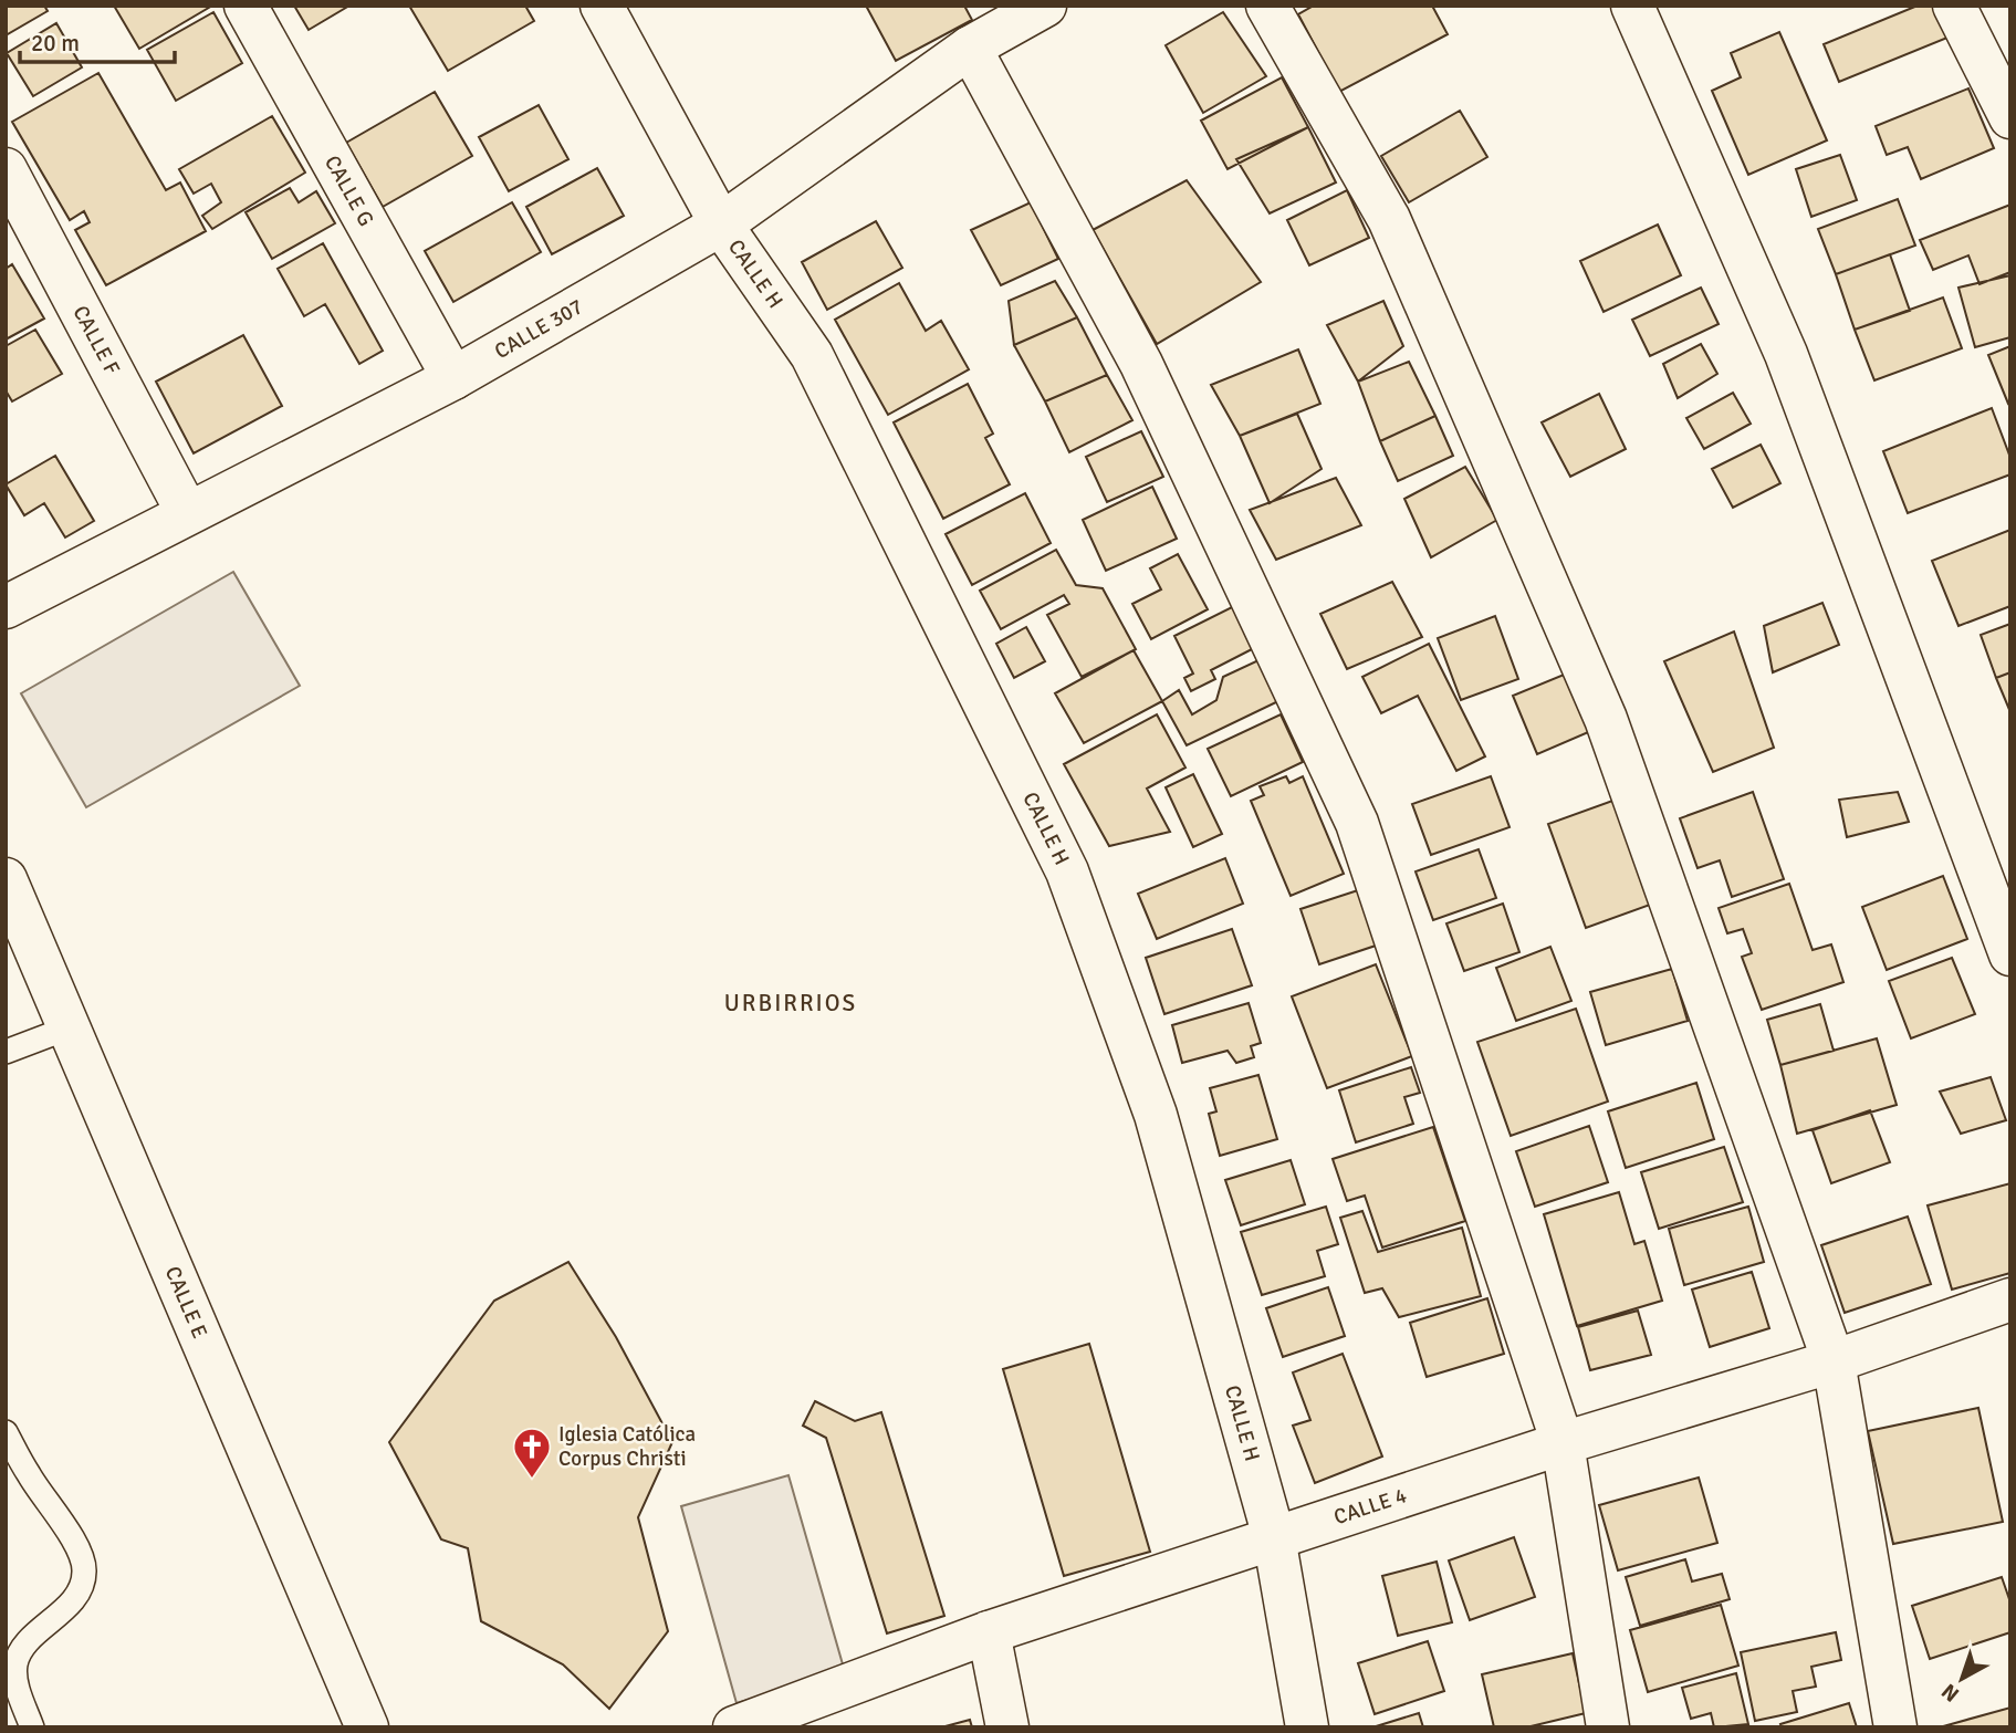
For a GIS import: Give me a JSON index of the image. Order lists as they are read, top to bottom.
{
  "streets": {
    "street": [
      "CALLE G",
      "CALLE H",
      "CALLE 307",
      "CALLE F",
      "CALLE E",
      "CALLE 4"
    ]
  },
  "crossings": [
    ["CALLE G", "CALLE 307"],
    ["CALLE H", "CALLE 307"],
    ["CALLE H", "CALLE 4"],
    ["CALLE 307", "CALLE F"]
  ],
  "districts": ["URBIRRIOS"],
  "places": {
    "church": ["Iglesia Católica Corpus Christi"]
  },
  "scale_bar": "20 m",
  "north": "bottom left"
}
